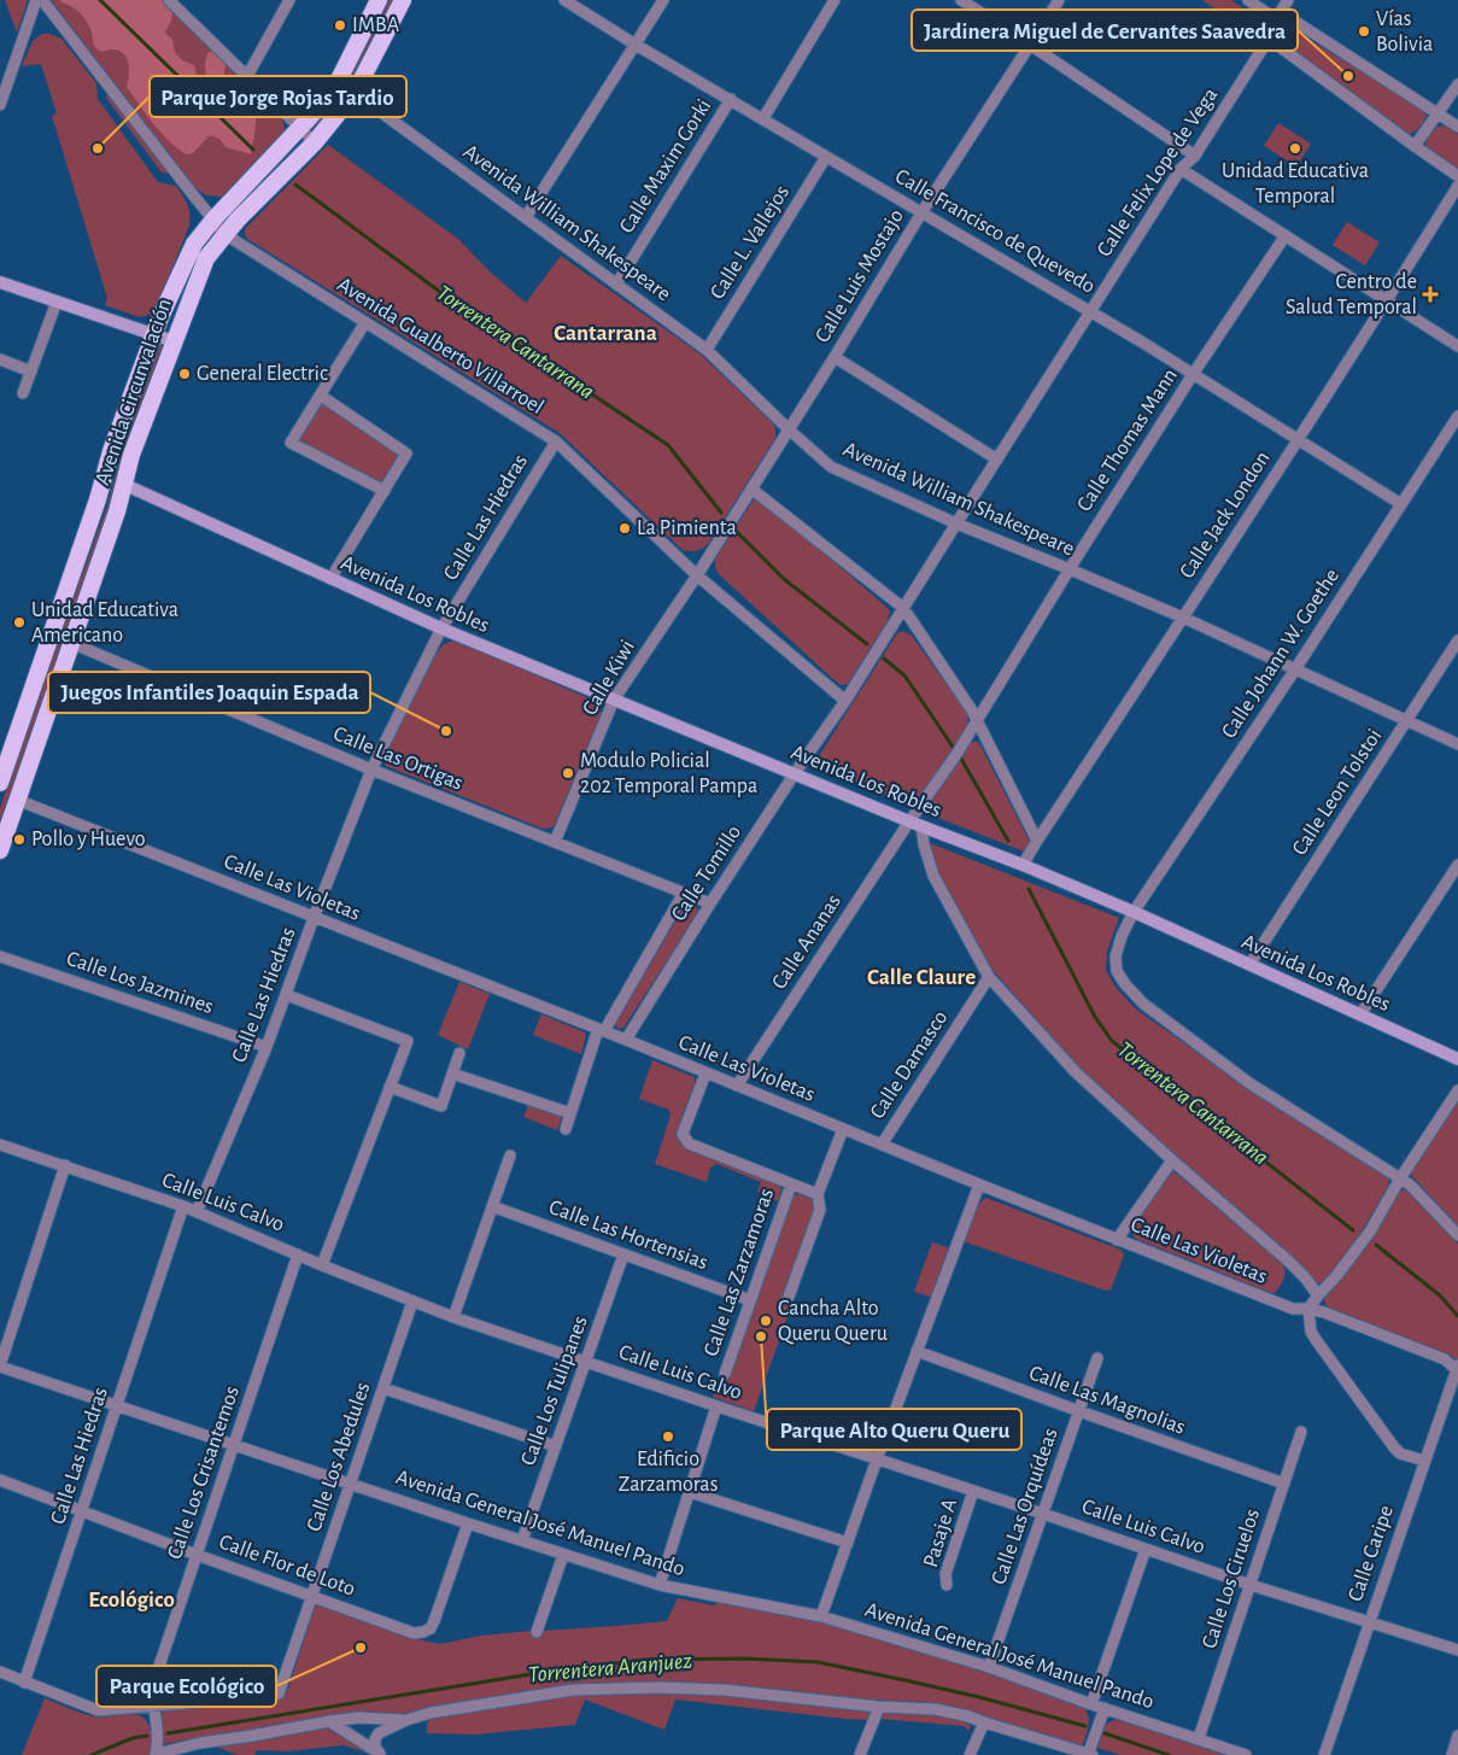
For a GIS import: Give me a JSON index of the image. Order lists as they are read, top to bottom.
{
  "streets": {
    "highway": ["Avenida Circunvalación"],
    "main road": ["Avenida Los Robles"],
    "street": [
      "Calle Maxim Gorki",
      "Calle Felix Lope de Vega",
      "Avenida William Shakespeare",
      "Calle Francisco de Quevedo",
      "Calle L. Vallejos",
      "Calle Luis Mostajo",
      "Avenida Gualberto Villarroel",
      "Calle Thomas Mann",
      "Calle Jack London",
      "Calle Las Hiedras",
      "Calle Johann W. Goethe",
      "Calle Kiwi",
      "Calle Las Ortigas",
      "Calle Leon Tolstoi",
      "Calle Tomillo",
      "Calle Las Violetas",
      "Calle Ananas",
      "Calle Los Jazmines",
      "Calle Damasco",
      "Calle Luis Calvo",
      "Calle Las Hortensias",
      "Calle Las Zarzamoras",
      "Calle Los Tulipanes",
      "Calle Las Magnolias",
      "Calle Los Abedules",
      "Calle Los Crisantemos",
      "Calle Las Orquídeas",
      "Avenida General José Manuel Pando",
      "Pasaje A",
      "Calle Caripe",
      "Calle Flor de Loto",
      "Calle Los Ciruelos"
    ]
  },
  "crossings": [
    ["Calle Maxim Gorki", "Avenida William Shakespeare"],
    ["Calle Maxim Gorki", "Calle Francisco de Quevedo"],
    ["Calle Felix Lope de Vega", "Avenida William Shakespeare"],
    ["Calle Felix Lope de Vega", "Calle Francisco de Quevedo"],
    ["Calle Felix Lope de Vega", "Avenida Gualberto Villarroel"],
    ["Calle Felix Lope de Vega", "Calle Tomillo"],
    ["Avenida William Shakespeare", "Calle L. Vallejos"],
    ["Avenida William Shakespeare", "Calle Luis Mostajo"],
    ["Avenida William Shakespeare", "Avenida Circunvalación"],
    ["Avenida William Shakespeare", "Calle Thomas Mann"],
    ["Avenida William Shakespeare", "Calle Jack London"],
    ["Avenida William Shakespeare", "Calle Johann W. Goethe"],
    ["Avenida William Shakespeare", "Calle Leon Tolstoi"],
    ["Calle Francisco de Quevedo", "Calle L. Vallejos"],
    ["Calle Francisco de Quevedo", "Calle Luis Mostajo"],
    ["Calle Francisco de Quevedo", "Calle Thomas Mann"],
    ["Calle Francisco de Quevedo", "Calle Jack London"],
    ["Calle Francisco de Quevedo", "Calle Johann W. Goethe"],
    ["Calle Luis Mostajo", "Avenida Gualberto Villarroel"],
    ["Calle Luis Mostajo", "Calle Kiwi"],
    ["Avenida Gualberto Villarroel", "Avenida Circunvalación"],
    ["Avenida Gualberto Villarroel", "Calle Las Hiedras"],
    ["Avenida Gualberto Villarroel", "Calle Kiwi"],
    ["Avenida Gualberto Villarroel", "Calle Tomillo"],
    ["Avenida Circunvalación", "Avenida Los Robles"],
    ["Avenida Circunvalación", "Calle Las Ortigas"],
    ["Avenida Circunvalación", "Calle Las Violetas"],
    ["Calle Thomas Mann", "Avenida Los Robles"],
    ["Calle Thomas Mann", "Calle Ananas"],
    ["Calle Jack London", "Avenida Los Robles"],
    ["Calle Las Hiedras", "Avenida Los Robles"],
    ["Calle Las Hiedras", "Calle Las Ortigas"],
    ["Calle Las Hiedras", "Calle Las Violetas"],
    ["Calle Las Hiedras", "Calle Los Jazmines"],
    ["Calle Las Hiedras", "Calle Luis Calvo"],
    ["Calle Las Hiedras", "Avenida General José Manuel Pando"],
    ["Calle Las Hiedras", "Calle Flor de Loto"],
    ["Avenida Los Robles", "Calle Johann W. Goethe"],
    ["Avenida Los Robles", "Calle Kiwi"],
    ["Avenida Los Robles", "Calle Leon Tolstoi"],
    ["Avenida Los Robles", "Calle Tomillo"],
    ["Avenida Los Robles", "Calle Ananas"],
    ["Calle Kiwi", "Calle Las Ortigas"],
    ["Calle Las Ortigas", "Calle Tomillo"],
    ["Calle Tomillo", "Calle Las Violetas"],
    ["Calle Las Violetas", "Calle Ananas"],
    ["Calle Las Violetas", "Calle Damasco"],
    ["Calle Las Violetas", "Calle Caripe"],
    ["Calle Luis Calvo", "Calle Los Tulipanes"],
    ["Calle Luis Calvo", "Calle Los Abedules"],
    ["Calle Luis Calvo", "Calle Los Crisantemos"],
    ["Calle Luis Calvo", "Calle Las Orquídeas"],
    ["Calle Luis Calvo", "Pasaje A"],
    ["Calle Luis Calvo", "Calle Caripe"],
    ["Calle Luis Calvo", "Calle Los Ciruelos"],
    ["Calle Las Hortensias", "Calle Las Zarzamoras"],
    ["Calle Las Hortensias", "Calle Los Tulipanes"],
    ["Calle Los Tulipanes", "Avenida General José Manuel Pando"],
    ["Calle Las Magnolias", "Calle Las Orquídeas"],
    ["Calle Las Magnolias", "Calle Los Ciruelos"],
    ["Calle Los Abedules", "Calle Los Crisantemos"],
    ["Calle Los Abedules", "Avenida General José Manuel Pando"],
    ["Calle Los Abedules", "Calle Flor de Loto"],
    ["Calle Los Crisantemos", "Avenida General José Manuel Pando"],
    ["Calle Los Crisantemos", "Calle Flor de Loto"],
    ["Calle Las Orquídeas", "Avenida General José Manuel Pando"],
    ["Avenida General José Manuel Pando", "Calle Flor de Loto"],
    ["Avenida General José Manuel Pando", "Calle Los Ciruelos"]
  ],
  "districts": ["Cantarrana", "Calle Claure", "Ecológico"],
  "water": ["Torrentera Cantarrana", "Torrentera Aranjuez"],
  "places": {
    "other": [
      "IMBA",
      "Vías Bolivia",
      "Jardinera Miguel de Cervantes Saavedra",
      "Parque Jorge Rojas Tardio",
      "Unidad Educativa Temporal",
      "General Electric",
      "La Pimienta",
      "Unidad Educativa Americano",
      "Juegos Infantiles Joaquin Espada",
      "Modulo Policial 202 Temporal Pampa",
      "Pollo y Huevo",
      "Cancha Alto Queru Queru",
      "Parque Alto Queru Queru",
      "Edificio Zarzamoras",
      "Parque Ecológico"
    ],
    "health": ["Centro de Salud Temporal"]
  }
}
